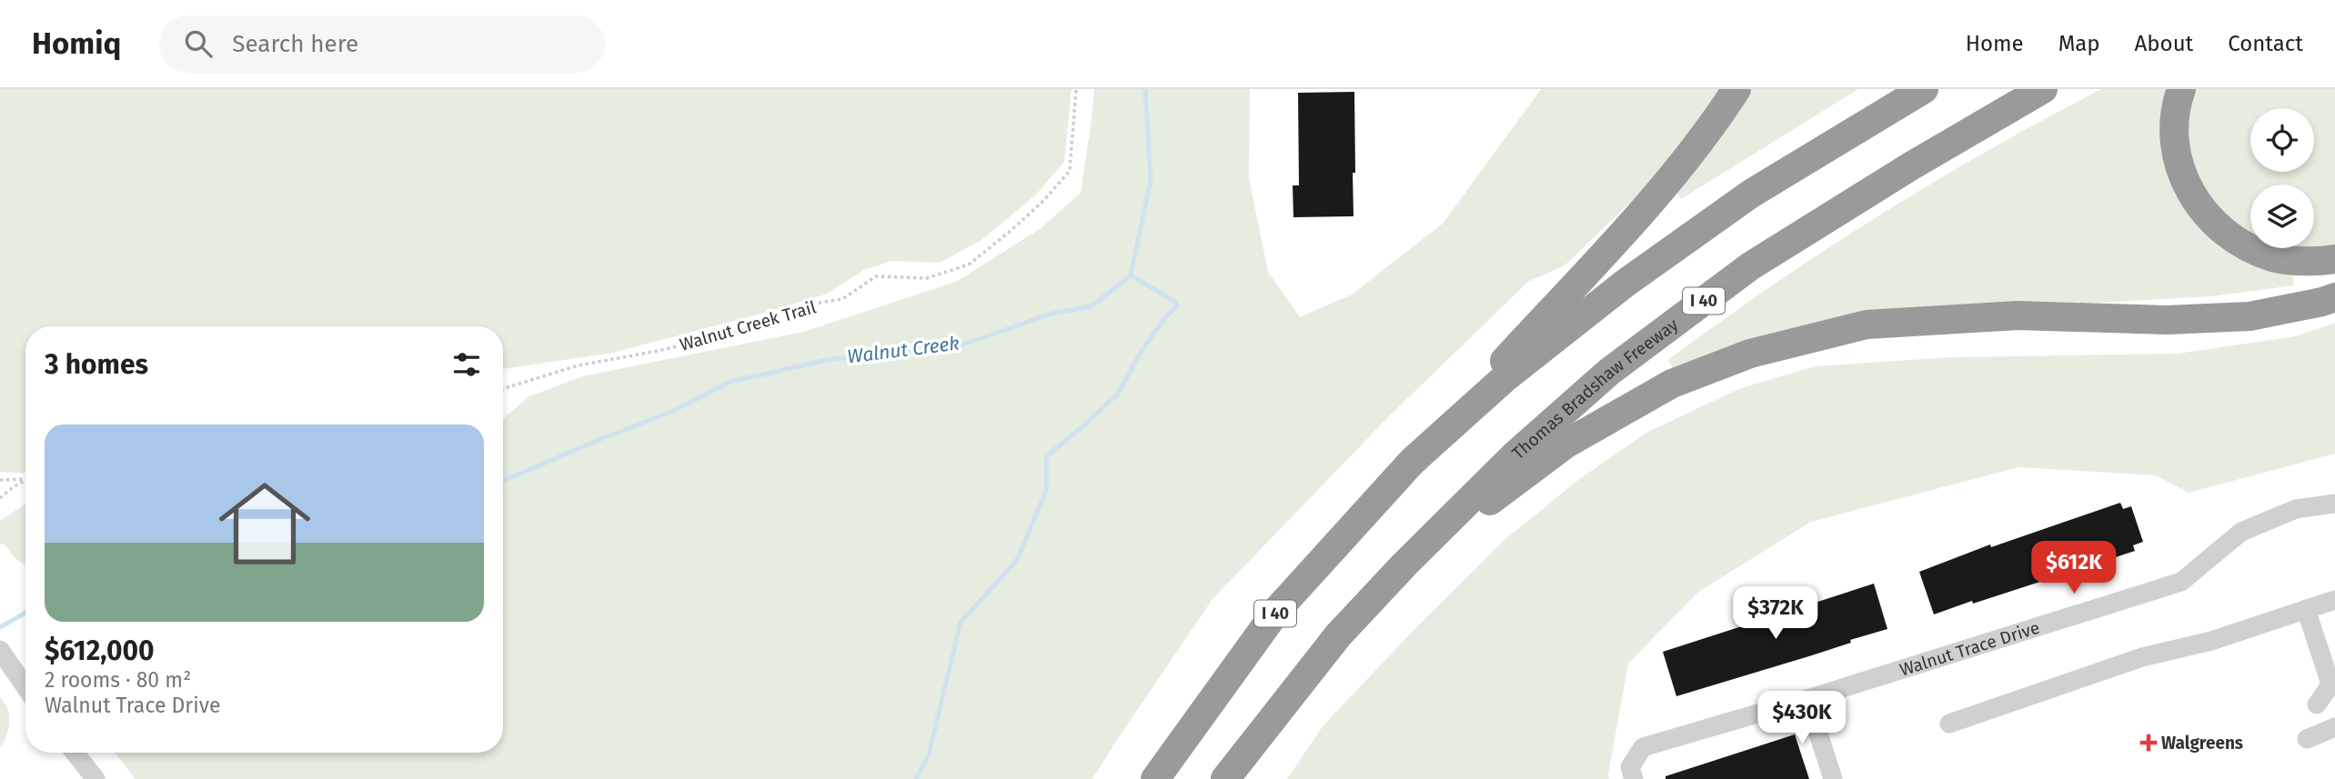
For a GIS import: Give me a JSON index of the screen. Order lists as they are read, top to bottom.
{
  "streets": {
    "highway": ["I 40", "Thomas Bradshaw Freeway"],
    "street": ["Walnut Trace Drive"],
    "path": ["Walnut Creek Trail"]
  },
  "water": ["Walnut Creek"],
  "places": {
    "health": ["Walgreens"]
  },
  "page": {
    "header": "Homiq",
    "search": "Search here",
    "nav": [
      "Home",
      "Map",
      "About",
      "Contact"
    ],
    "heading": "3 homes",
    "list": [
      {
        "name": "$612,000",
        "note": "2 rooms · 80 m² · Walnut Trace Drive"
      }
    ],
    "price": ["$612K", "$372K", "$430K"]
  }
}
